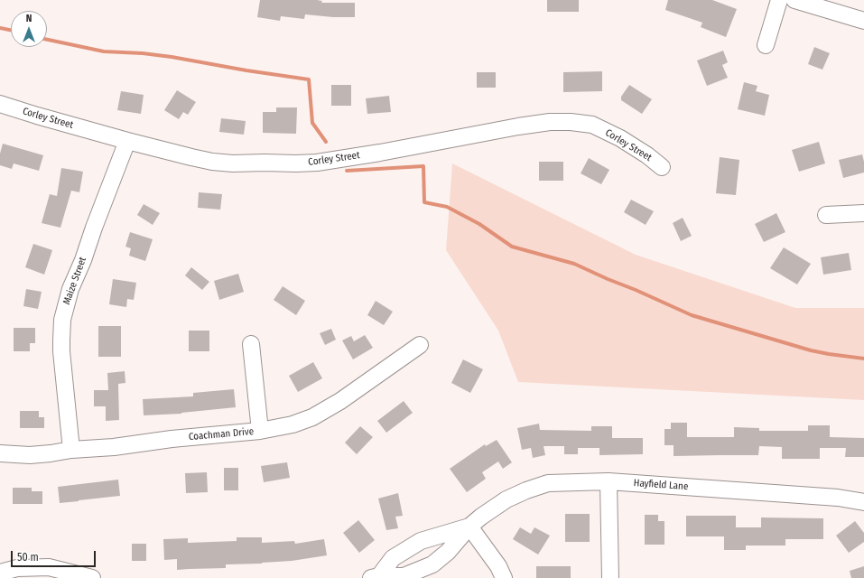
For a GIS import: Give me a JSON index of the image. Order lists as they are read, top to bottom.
{
  "streets": {
    "street": [
      "Corley Street",
      "Maize Street",
      "Coachman Drive",
      "Hayfield Lane"
    ]
  },
  "crossings": [
    ["Corley Street", "Maize Street"],
    ["Maize Street", "Coachman Drive"]
  ],
  "scale_bar": "50 m",
  "north": "top"
}
